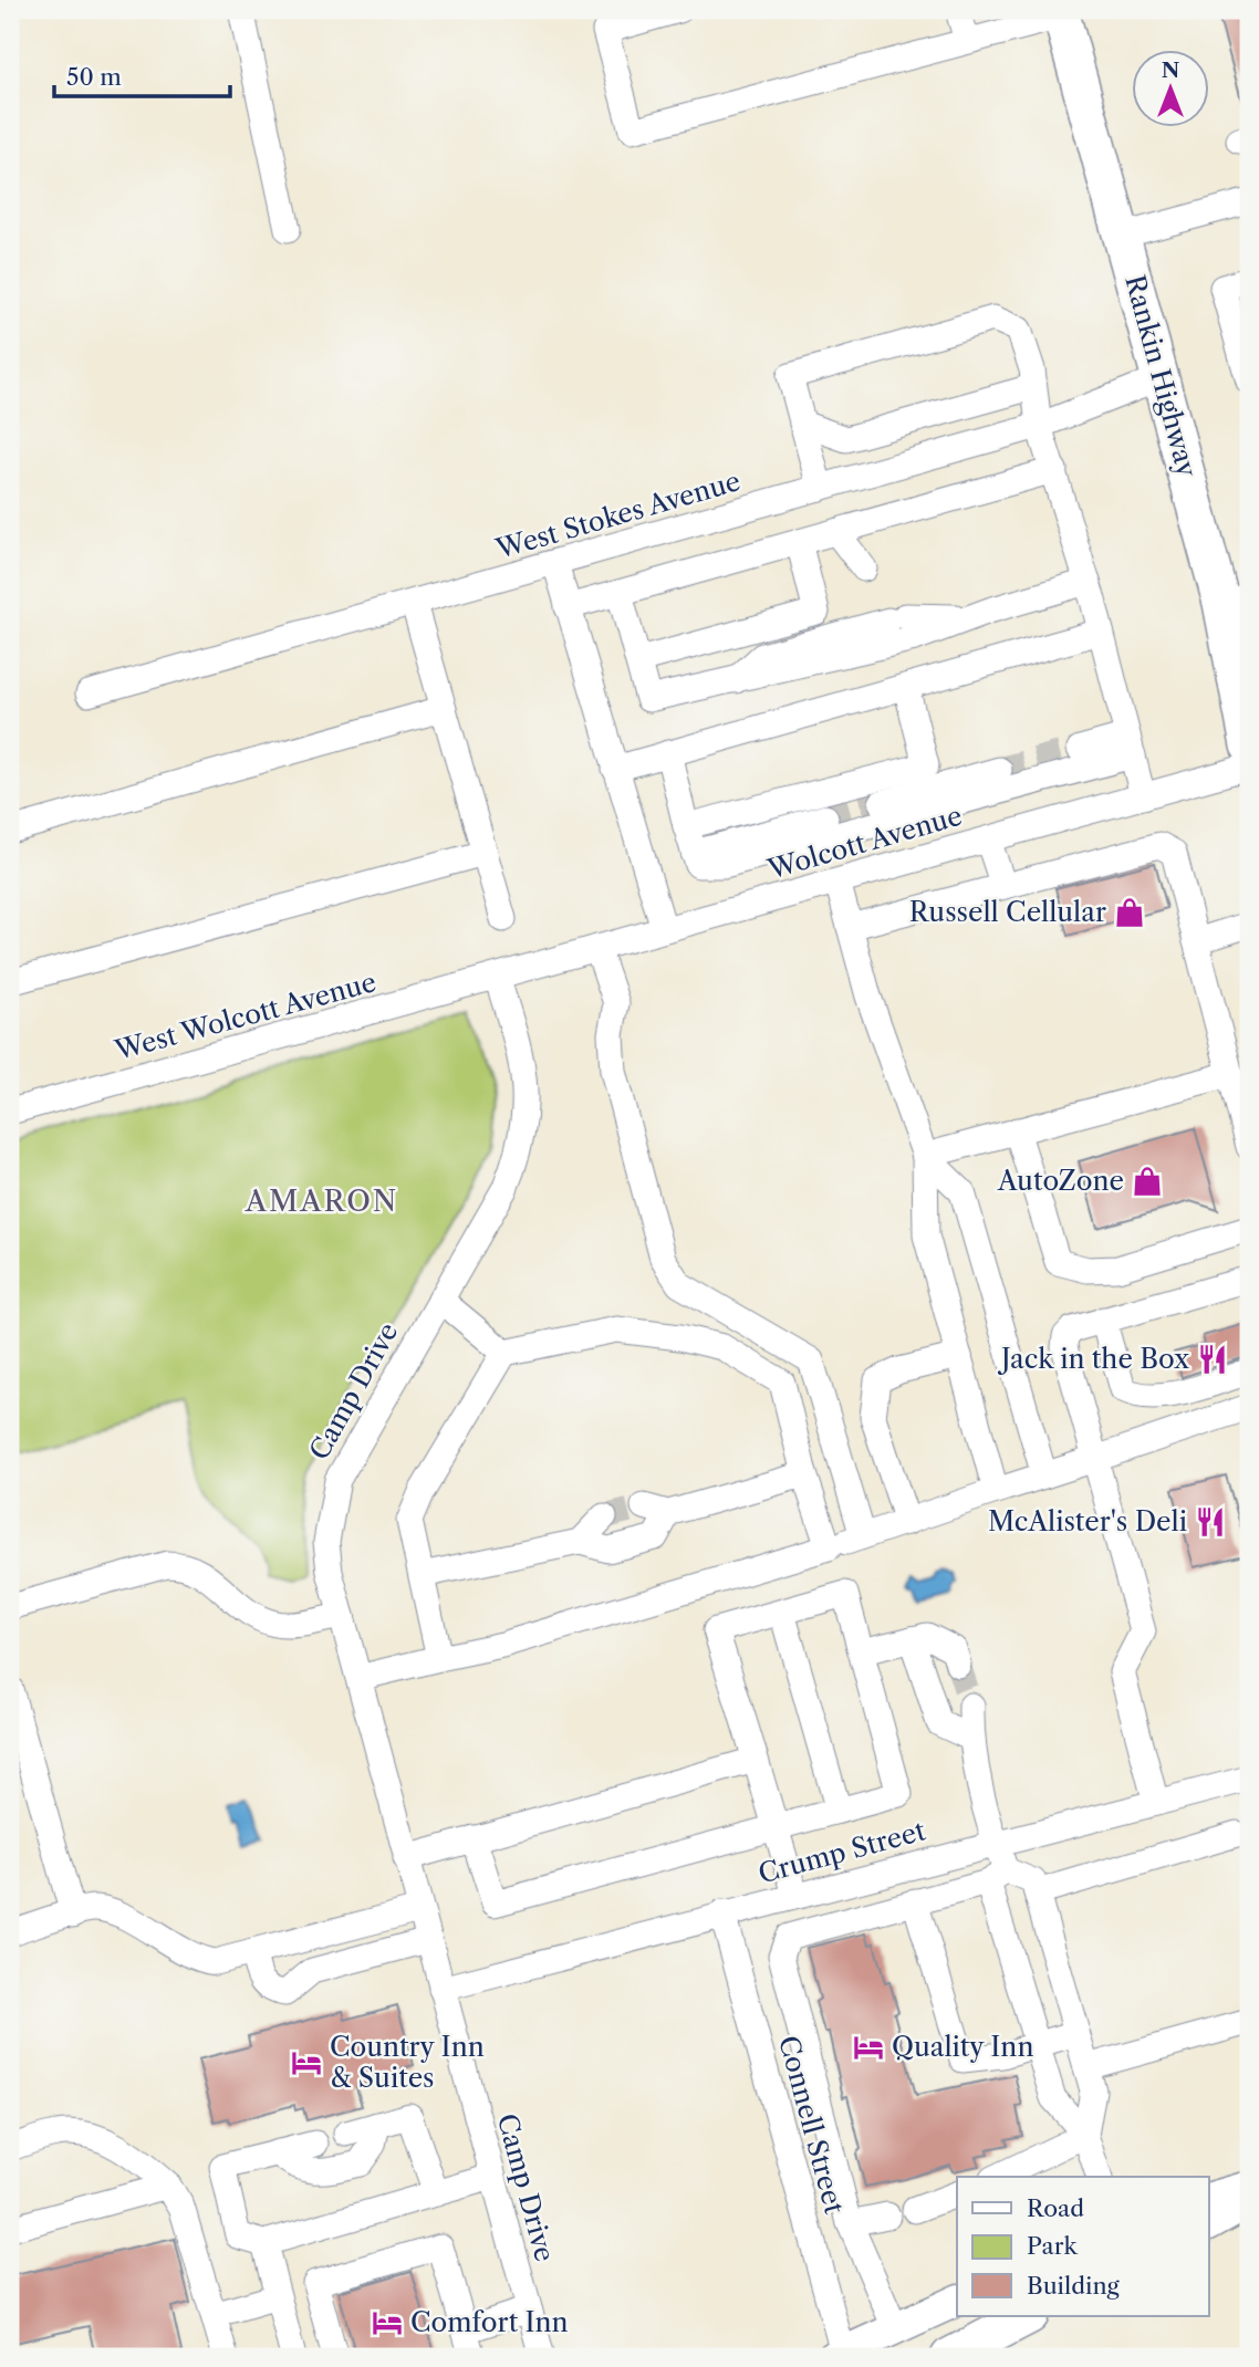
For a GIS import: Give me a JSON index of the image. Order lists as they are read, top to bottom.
{
  "streets": {
    "highway": ["Rankin Highway"],
    "street": [
      "West Stokes Avenue",
      "Wolcott Avenue",
      "West Wolcott Avenue",
      "Camp Drive",
      "Crump Street",
      "Connell Street"
    ]
  },
  "crossings": [
    ["Rankin Highway", "West Stokes Avenue"],
    ["Wolcott Avenue", "West Wolcott Avenue"],
    ["Wolcott Avenue", "Camp Drive"],
    ["West Wolcott Avenue", "Camp Drive"],
    ["Camp Drive", "Crump Street"],
    ["Crump Street", "Connell Street"]
  ],
  "districts": ["AMARON"],
  "places": {
    "shop": ["Russell Cellular", "AutoZone"],
    "restaurant": ["Jack in the Box", "McAlister's Deli"],
    "hotel": ["Quality Inn", "Country Inn & Suites", "Comfort Inn"]
  },
  "legend": ["Road", "Park", "Building"],
  "scale_bar": "50 m",
  "north": "top"
}
